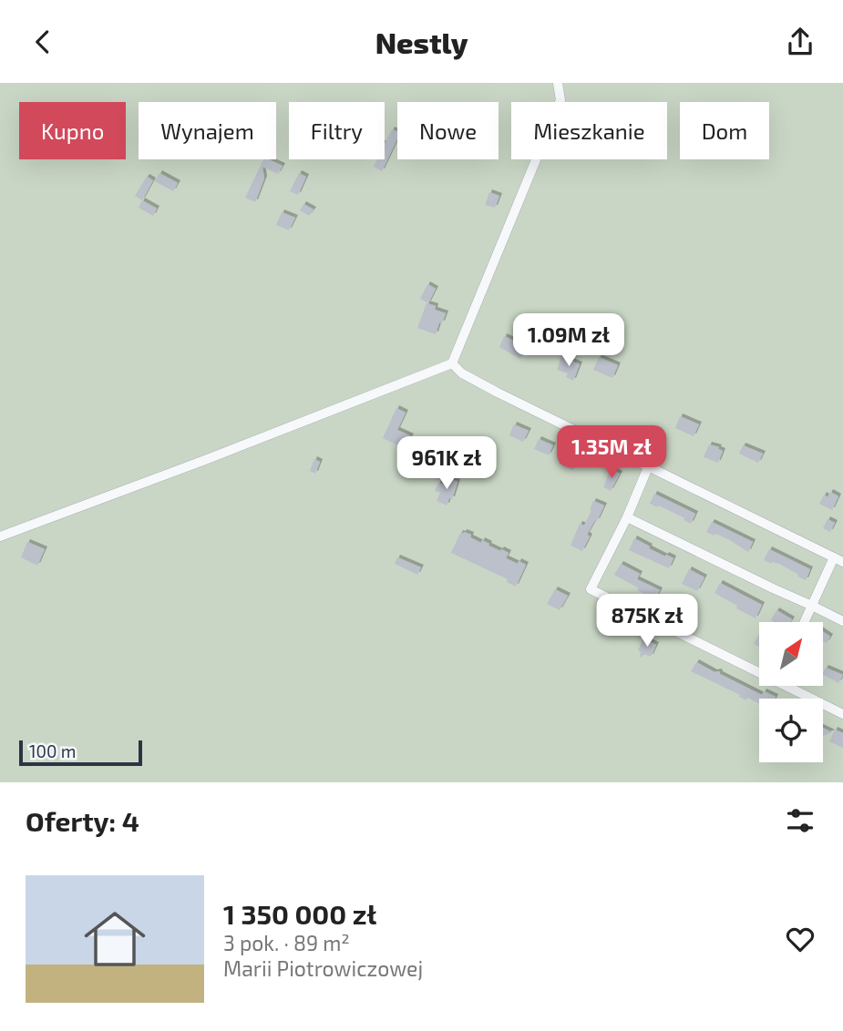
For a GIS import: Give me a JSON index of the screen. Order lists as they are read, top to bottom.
{
  "scale_bar": "100 m",
  "north": "top right",
  "page": {
    "header": "Nestly",
    "chip": [
      "Kupno",
      "Wynajem",
      "Filtry",
      "Nowe",
      "Mieszkanie",
      "Dom"
    ],
    "price": [
      "1.09M zł",
      "1.35M zł",
      "961K zł",
      "875K zł"
    ],
    "scale": "100 m",
    "heading": "Oferty: 4",
    "list": [
      {
        "name": "1 350 000 zł",
        "note": "3 pok. · 89 m² · Marii Piotrowiczowej"
      }
    ]
  }
}
